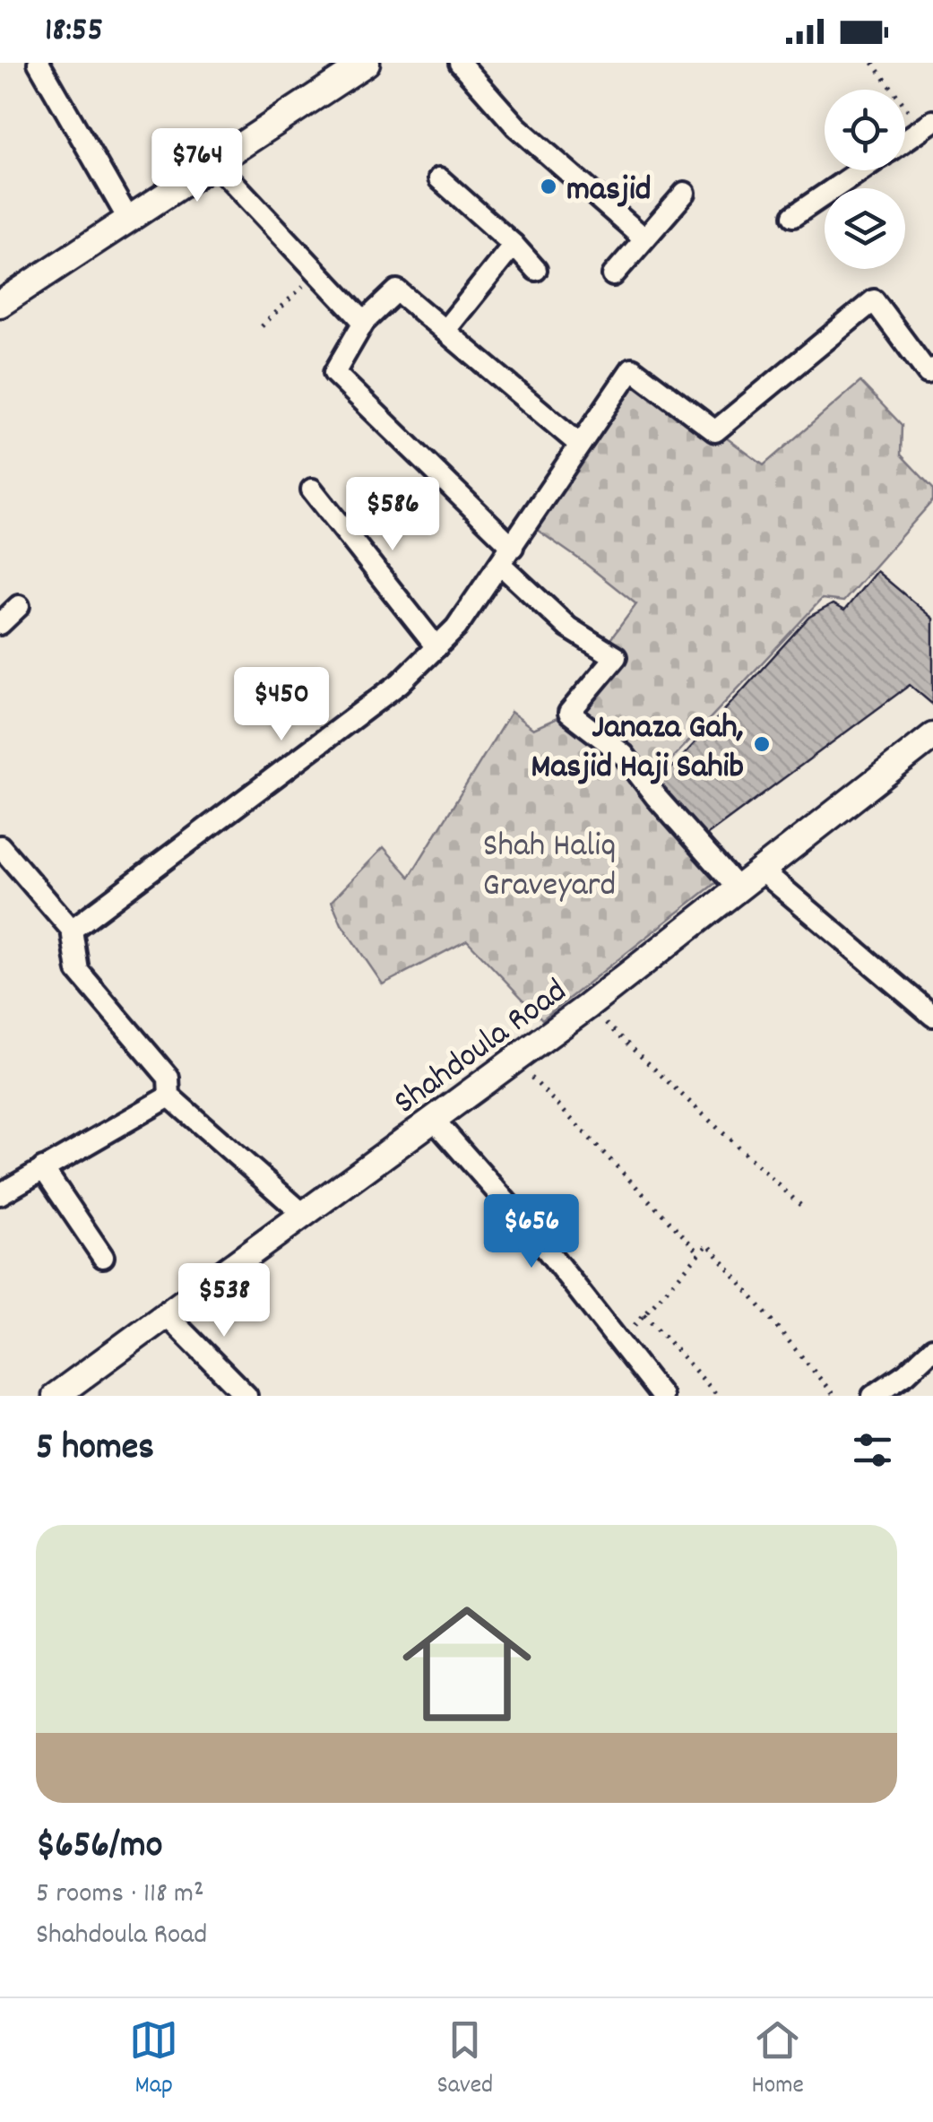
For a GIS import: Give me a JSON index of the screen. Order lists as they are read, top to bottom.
{
  "streets": {
    "street": ["Shahdoula Road"]
  },
  "parks": ["Shah Haliq Graveyard"],
  "places": ["masjid", "Janaza Gah, Masjid Haji Sahib"],
  "page": {
    "status": "18:55",
    "price": [
      "$764",
      "$586",
      "$450",
      "$656",
      "$538"
    ],
    "heading": "5 homes",
    "list": [
      {
        "name": "$656/mo",
        "note": "5 rooms · 118 m² · Shahdoula Road"
      }
    ],
    "tabs": ["Map", "Saved", "Home"]
  }
}
